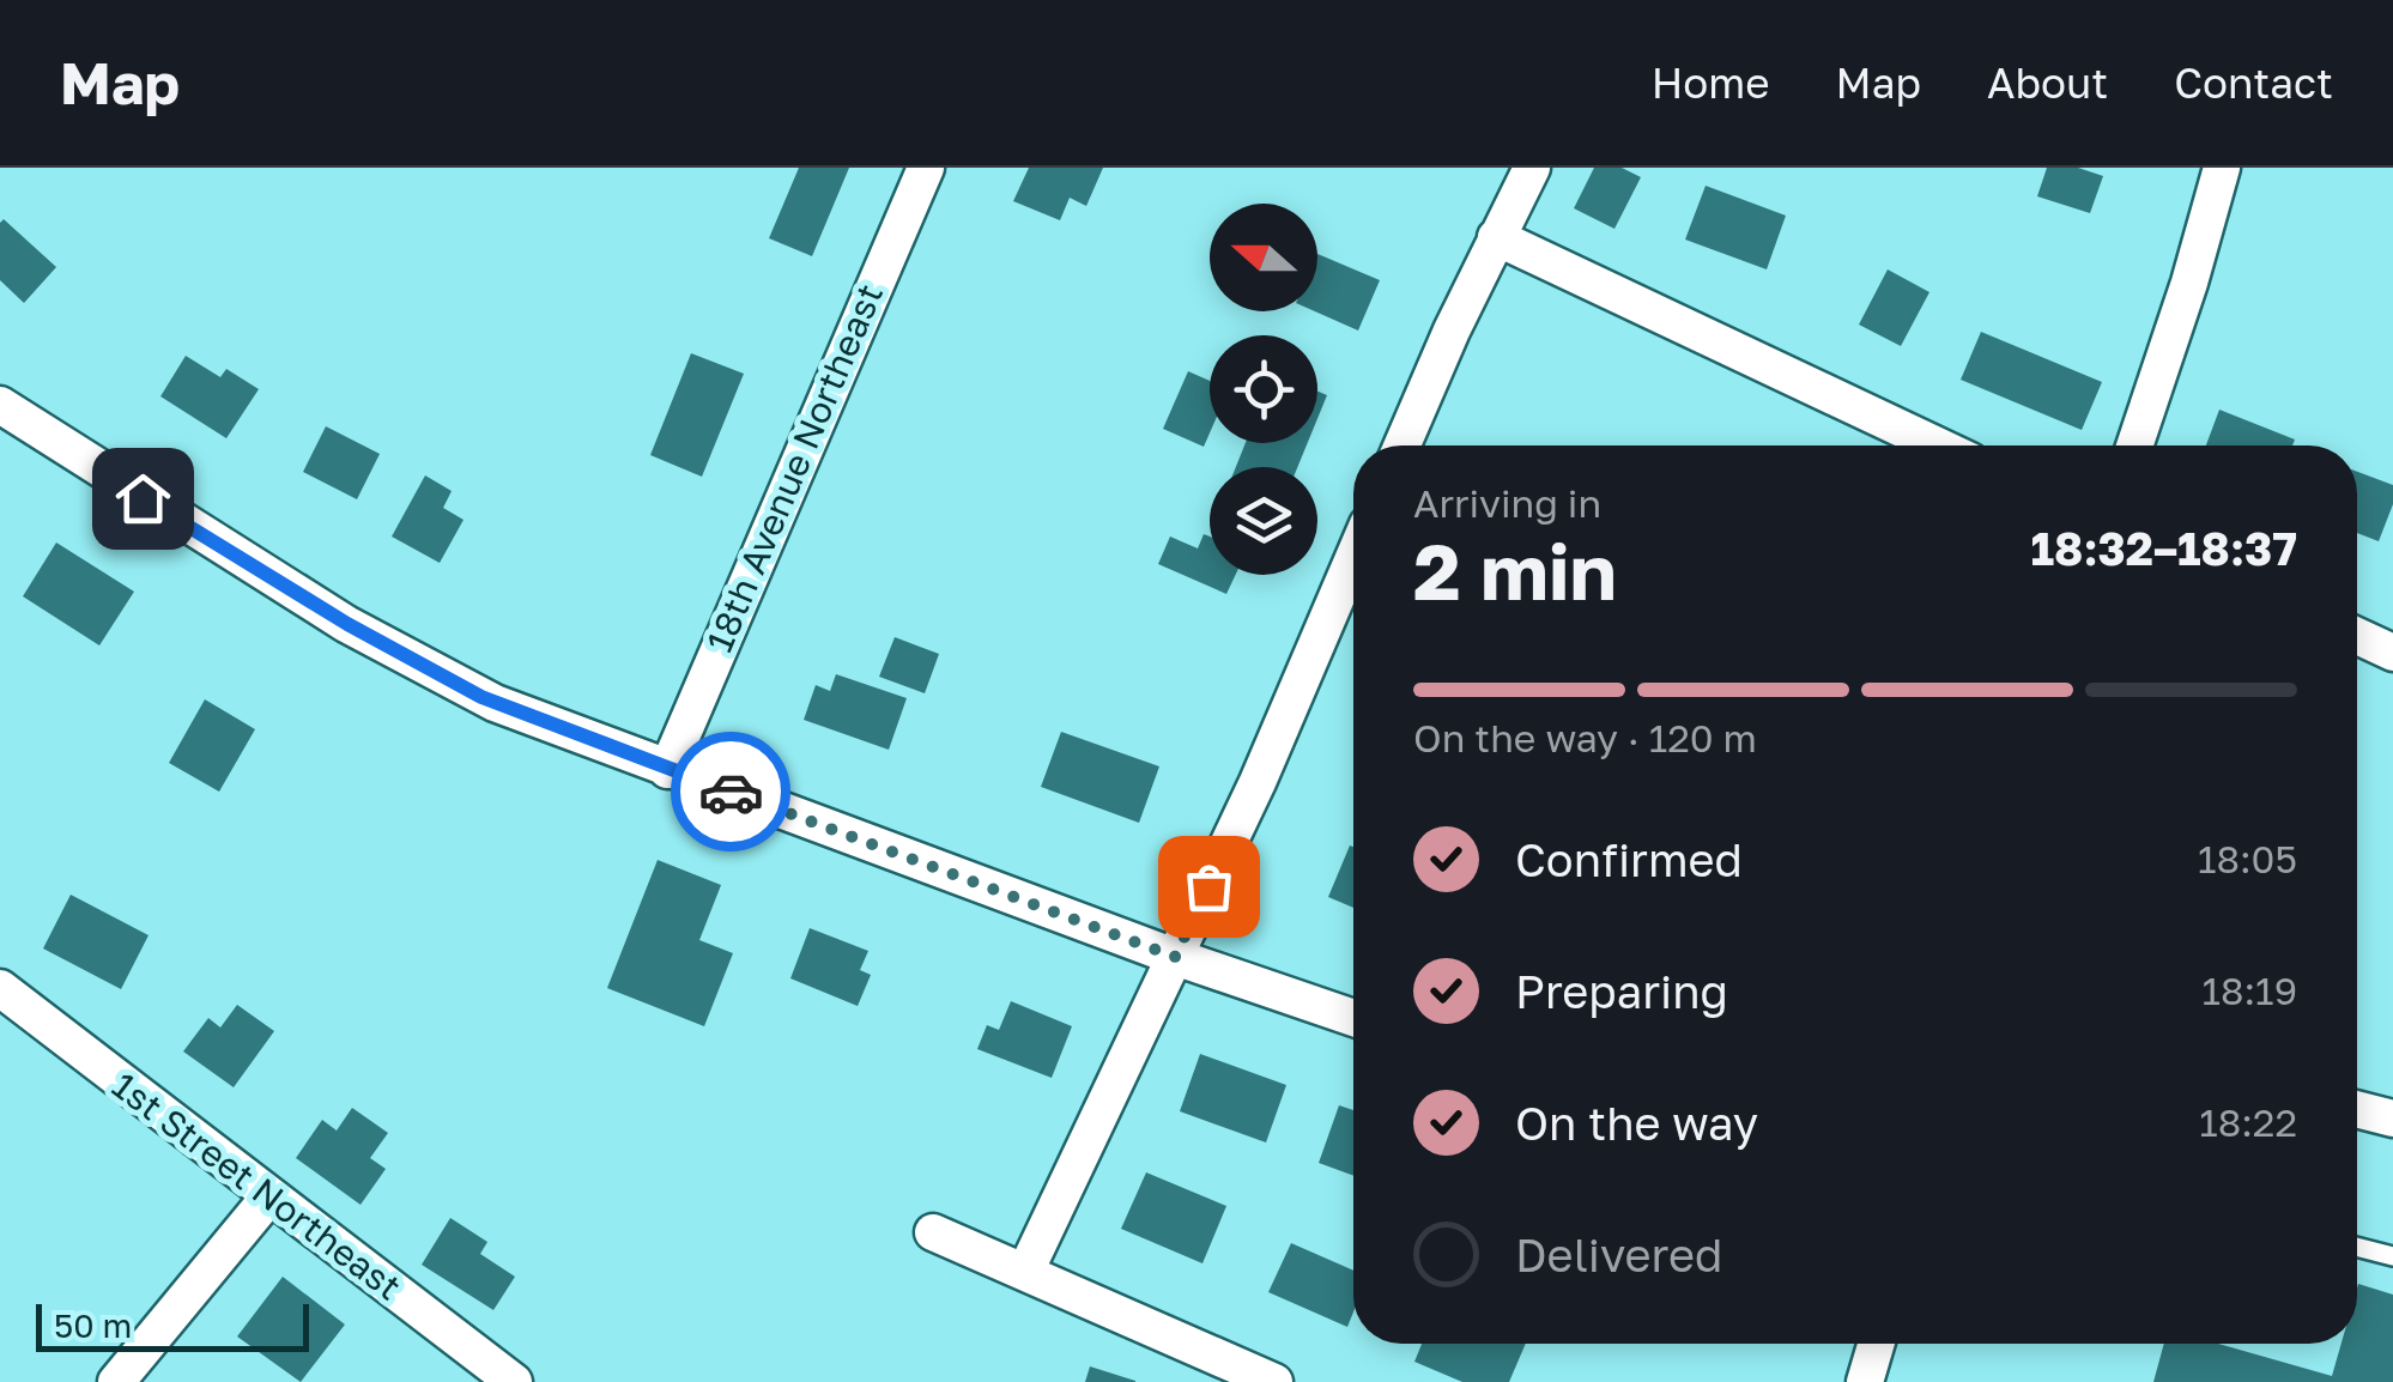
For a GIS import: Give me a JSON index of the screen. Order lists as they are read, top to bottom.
{
  "streets": {
    "street": ["18th Avenue Northeast", "1st Street Northeast"]
  },
  "scale_bar": "50 m",
  "north": "left",
  "page": {
    "header": "Map",
    "nav": [
      "Home",
      "Map",
      "About",
      "Contact"
    ],
    "heading": ["2 min", "Arriving in", "18:32–18:37"],
    "bar": "On the way · 120 m",
    "list": [
      ["Confirmed", "18:05"],
      ["Preparing", "18:19"],
      ["On the way", "18:22"],
      "Delivered"
    ],
    "scale": "50 m"
  }
}
